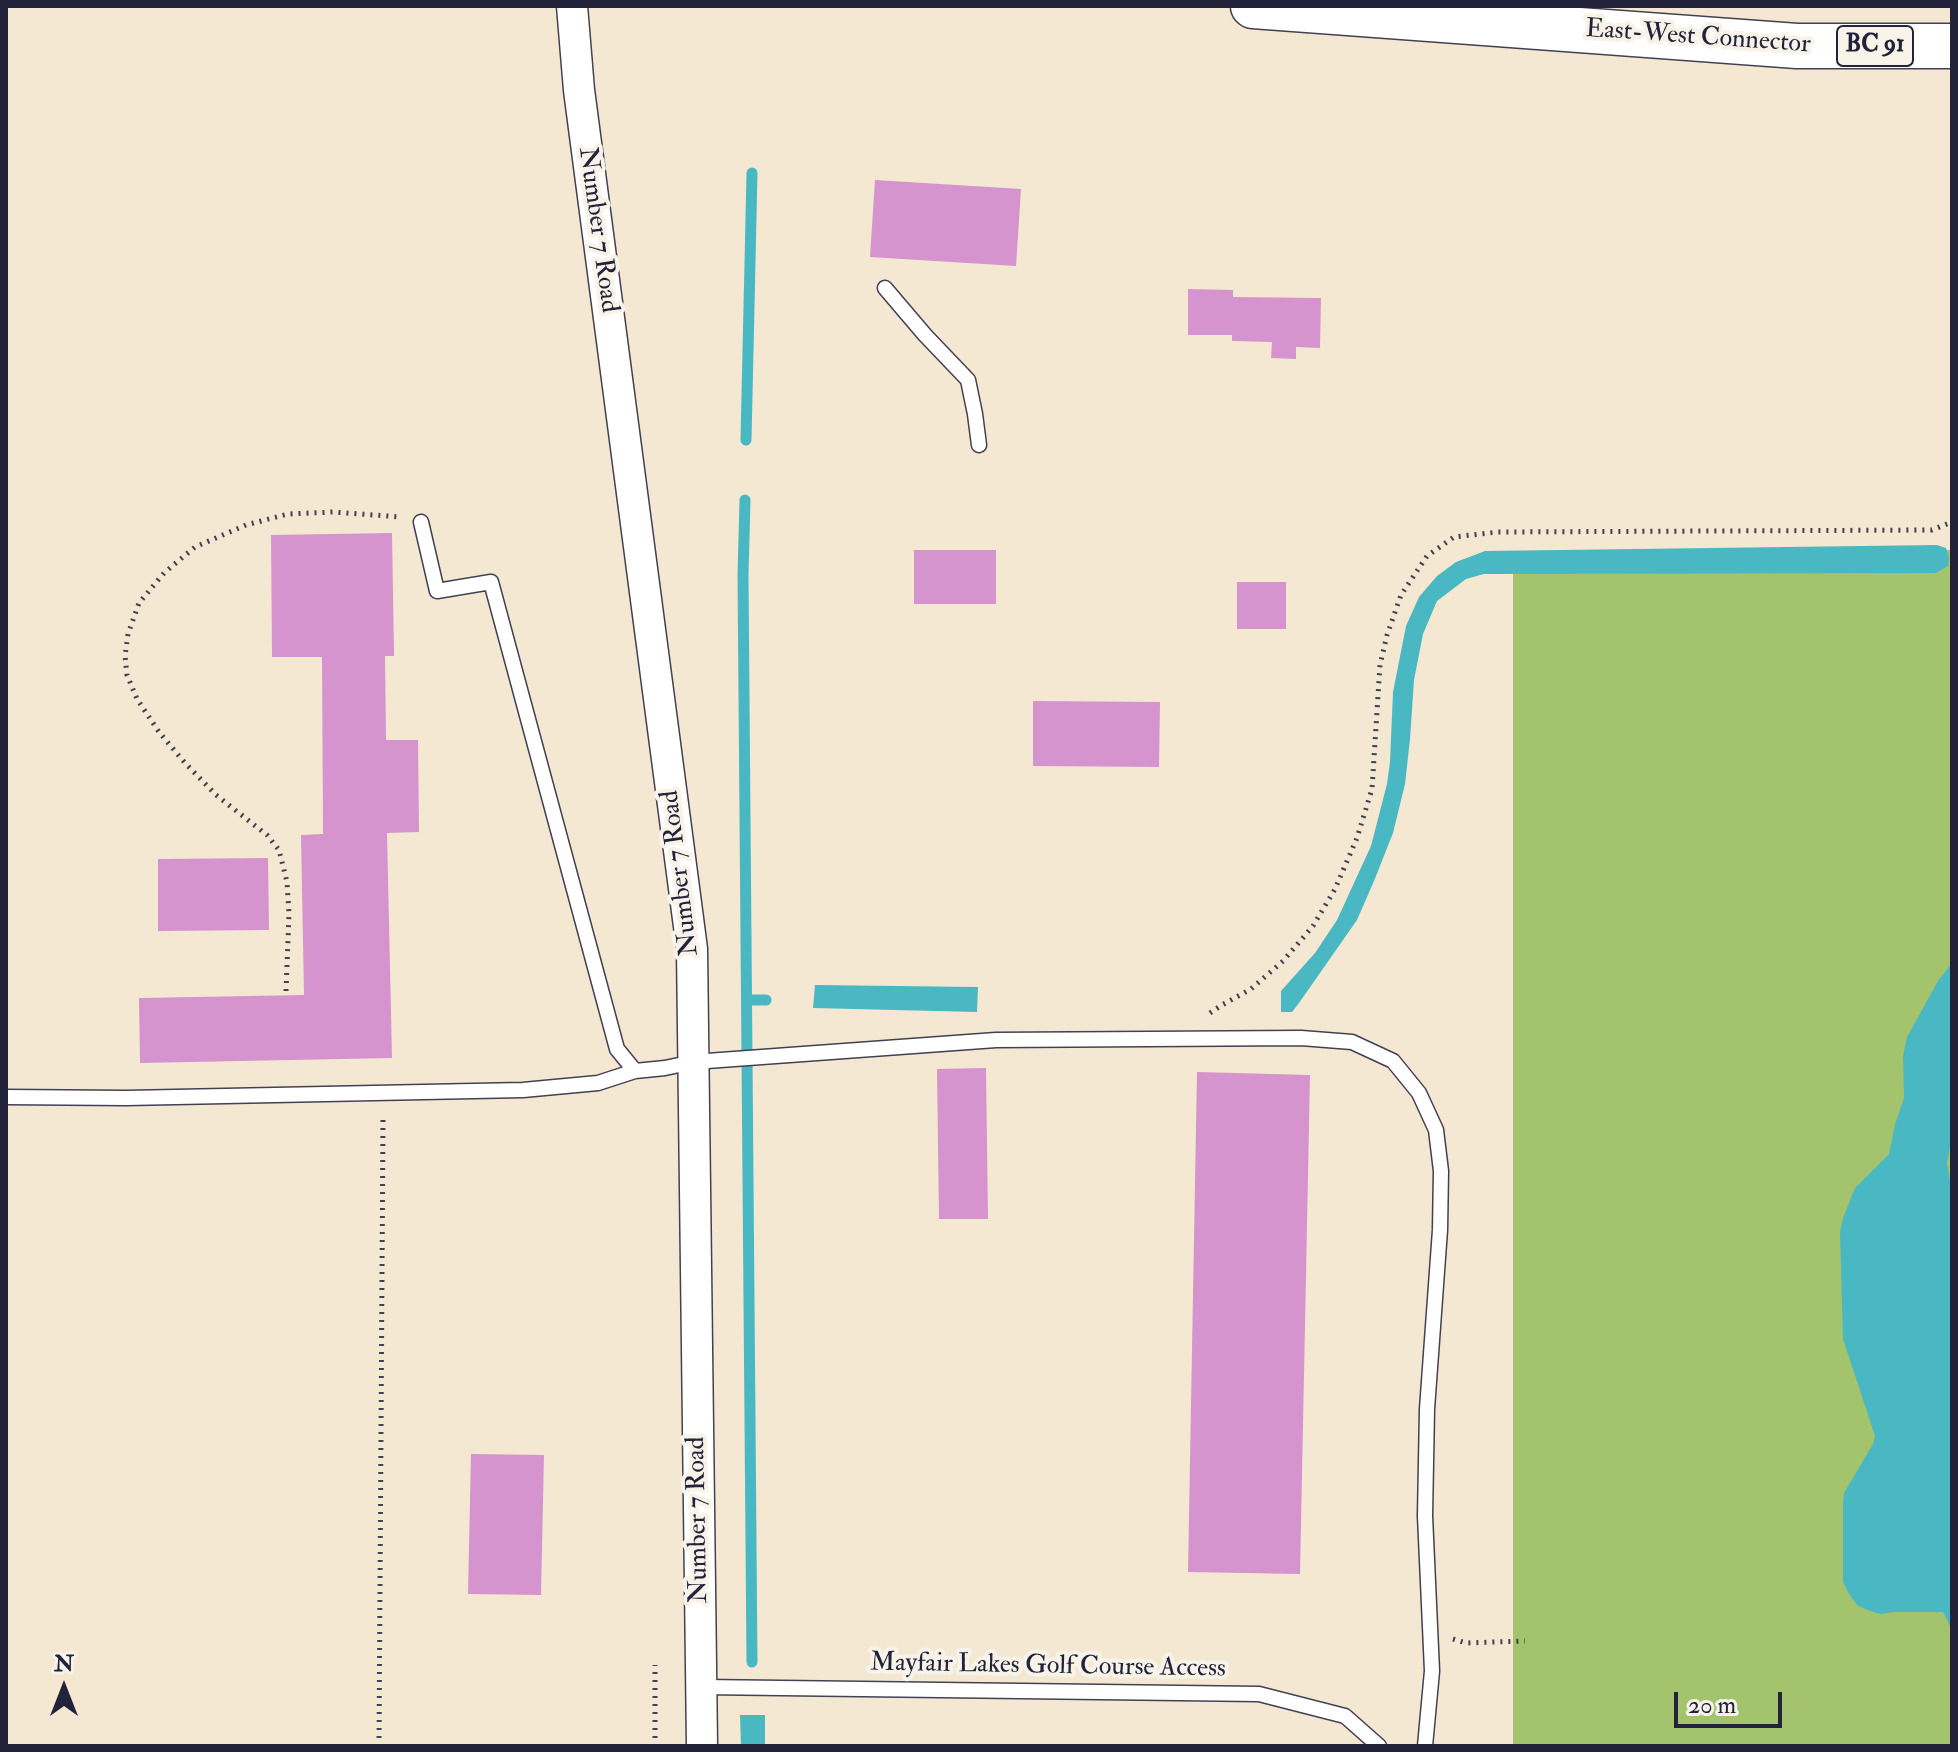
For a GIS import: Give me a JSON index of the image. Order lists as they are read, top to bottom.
{
  "streets": {
    "highway": ["East-West Connector", "BC 91"],
    "street": ["Number 7 Road"],
    "lane": ["Mayfair Lakes Golf Course Access"]
  },
  "crossings": [
    ["Number 7 Road", "Mayfair Lakes Golf Course Access"]
  ],
  "scale_bar": "20 m",
  "north": "top"
}
